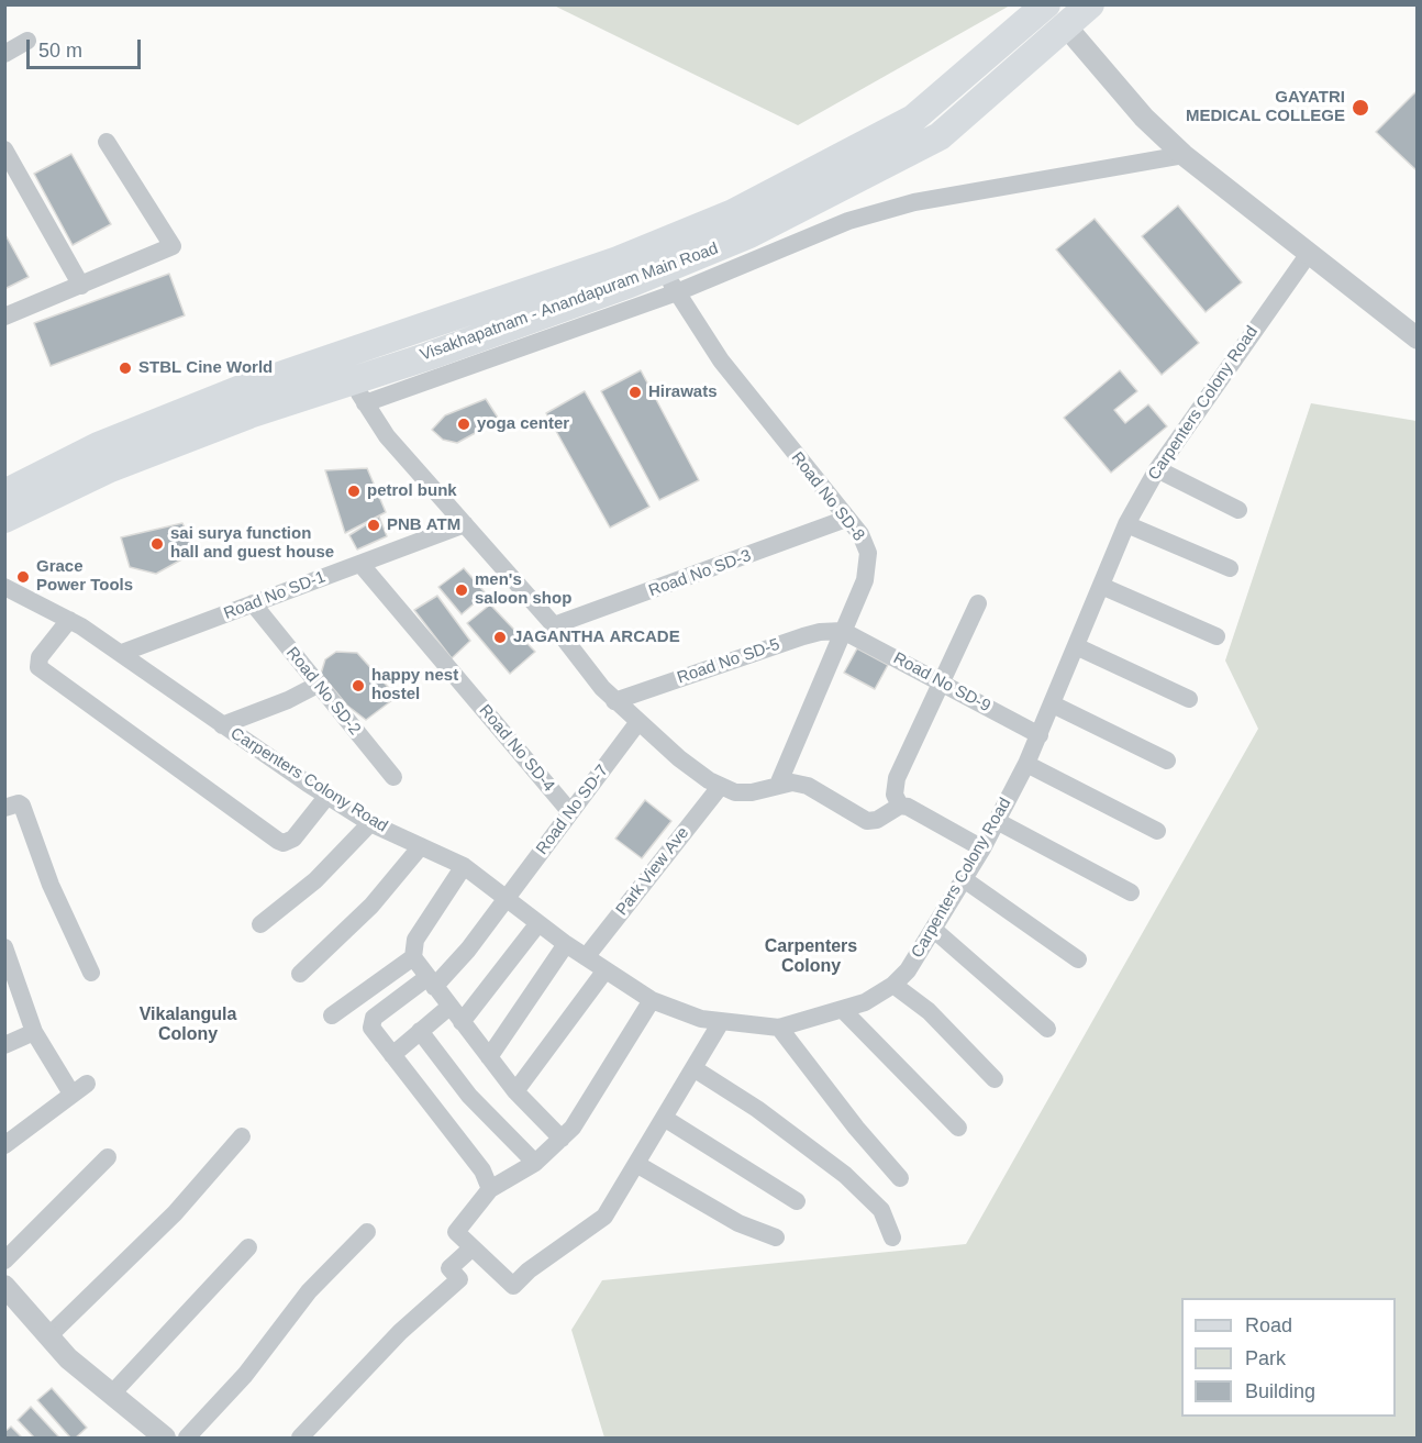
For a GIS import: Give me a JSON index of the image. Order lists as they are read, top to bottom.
{
  "streets": {
    "main road": ["Visakhapatnam - Anandapuram Main Road"],
    "street": [
      "Carpenters Colony Road",
      "Road No SD-8",
      "Road No SD-3",
      "Road No SD-1",
      "Road No SD-5",
      "Road No SD-9",
      "Road No SD-2",
      "Road No SD-4",
      "Road No SD-7",
      "Park View Ave"
    ]
  },
  "crossings": [
    ["Visakhapatnam - Anandapuram Main Road", "Road No SD-8"],
    ["Carpenters Colony Road", "Road No SD-1"],
    ["Carpenters Colony Road", "Road No SD-9"],
    ["Carpenters Colony Road", "Road No SD-7"],
    ["Carpenters Colony Road", "Park View Ave"],
    ["Road No SD-8", "Road No SD-3"],
    ["Road No SD-8", "Road No SD-5"],
    ["Road No SD-8", "Road No SD-9"],
    ["Road No SD-1", "Road No SD-2"],
    ["Road No SD-1", "Road No SD-4"],
    ["Road No SD-5", "Road No SD-9"],
    ["Road No SD-4", "Road No SD-7"]
  ],
  "districts": ["Carpenters Colony", "Vikalangula Colony"],
  "places": [
    "GAYATRI MEDICAL COLLEGE",
    "STBL Cine World",
    "Hirawats",
    "yoga center",
    "petrol bunk",
    "PNB ATM",
    "sai surya function hall and guest house",
    "Grace Power Tools",
    "men's saloon shop",
    "JAGANTHA ARCADE",
    "happy nest hostel"
  ],
  "legend": ["Road", "Park", "Building"],
  "scale_bar": "50 m"
}
